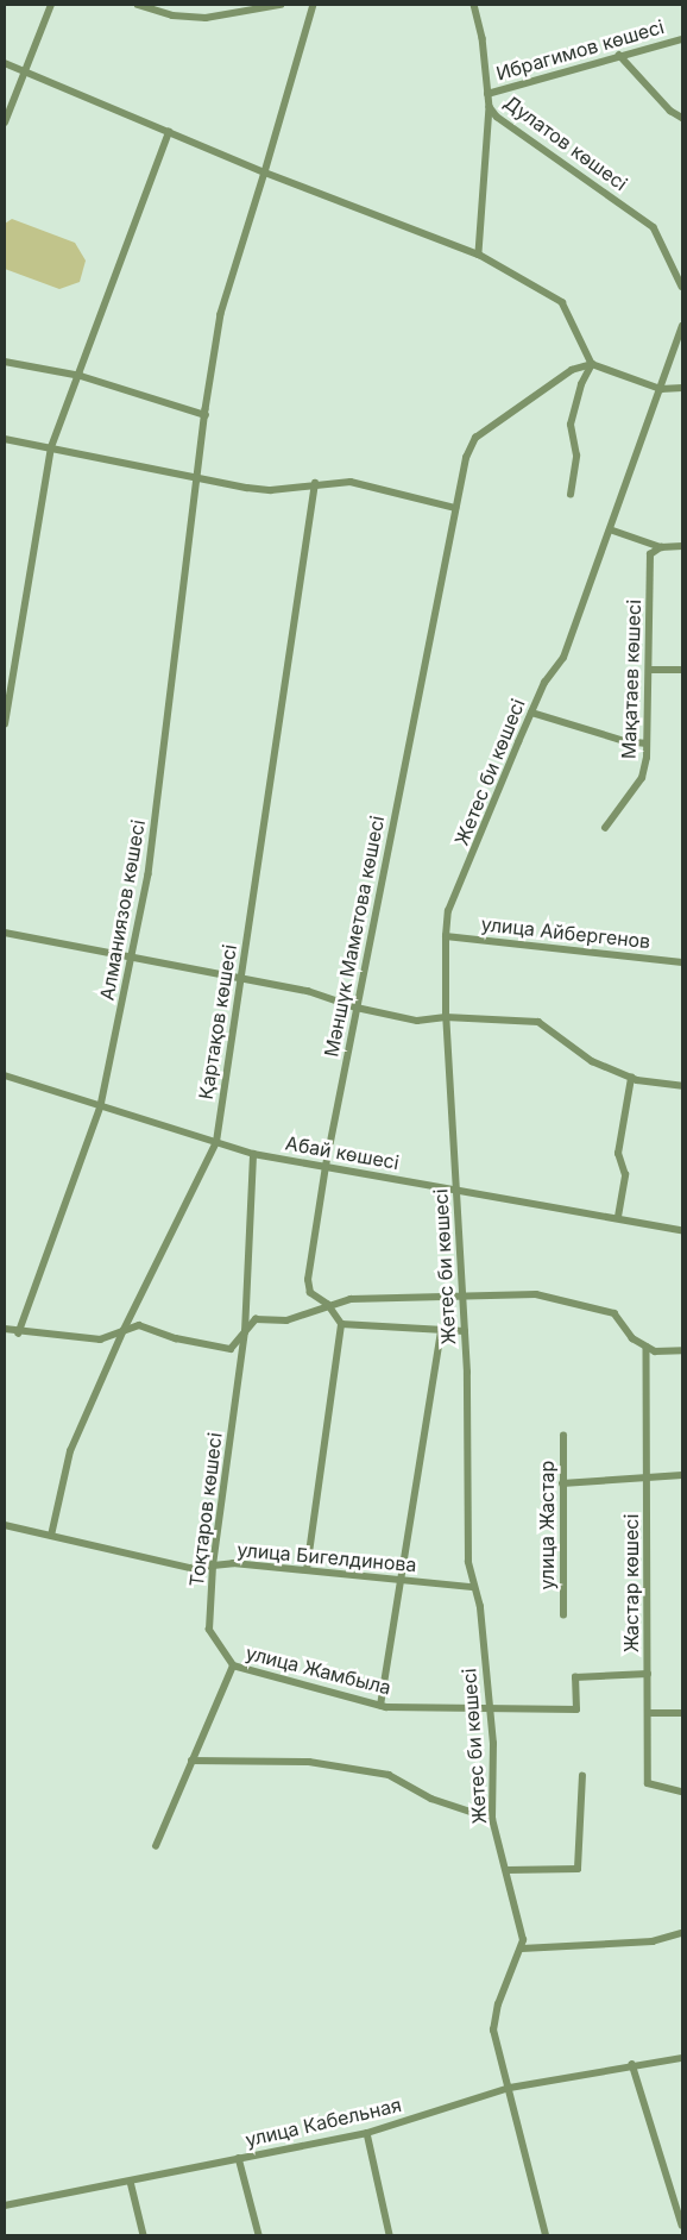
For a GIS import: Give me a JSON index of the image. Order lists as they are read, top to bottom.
{
  "streets": {
    "street": [
      "Ибрагимов көшесі",
      "Дулатов көшесі",
      "Мақатаев көшесі",
      "Жетес би көшесі",
      "Алманиязов көшесі",
      "улица Айбергенов",
      "Мәншүк Маметова көшесі",
      "Қартақов көшесі",
      "Абай көшесі",
      "Тоқтаров көшесі",
      "улица Жастар",
      "улица Бигелдинова",
      "Жастар көшесі",
      "улица Жамбыла",
      "улица Кабельная"
    ]
  },
  "crossings": [
    ["Ибрагимов көшесі", "Дулатов көшесі"],
    ["Жетес би көшесі", "улица Айбергенов"],
    ["Жетес би көшесі", "Абай көшесі"],
    ["Жетес би көшесі", "улица Бигелдинова"],
    ["Жетес би көшесі", "улица Жамбыла"],
    ["Алманиязов көшесі", "Абай көшесі"],
    ["Мәншүк Маметова көшесі", "Абай көшесі"],
    ["Қартақов көшесі", "Абай көшесі"],
    ["Қартақов көшесі", "улица Бигелдинова"],
    ["Абай көшесі", "Тоқтаров көшесі"],
    ["Тоқтаров көшесі", "улица Бигелдинова"],
    ["Тоқтаров көшесі", "улица Жамбыла"],
    ["Жастар көшесі", "улица Жамбыла"]
  ]
}
